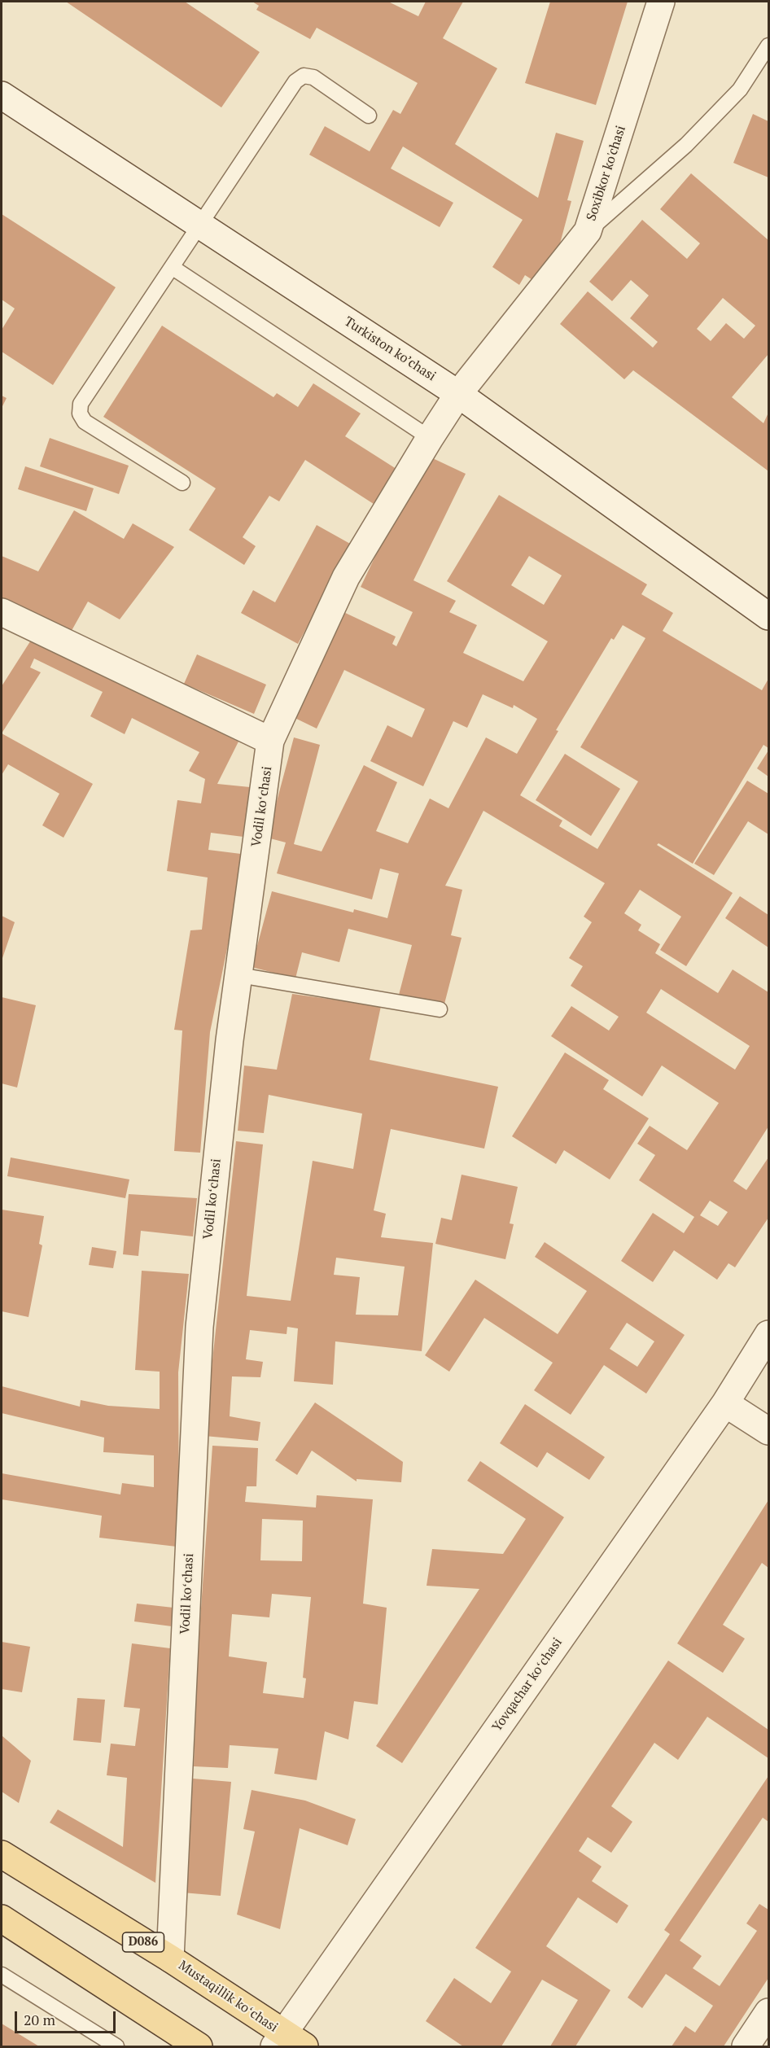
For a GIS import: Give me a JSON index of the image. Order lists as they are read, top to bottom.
{
  "streets": {
    "main road": ["D086", "Mustaqillik koʻchasi"],
    "street": [
      "Soxibkor ko'chasi",
      "Turkiston ko’chasi",
      "Vodil koʻchasi",
      "Yovqachar koʻchasi"
    ]
  },
  "crossings": [
    ["Soxibkor ko'chasi", "Turkiston ko’chasi"],
    ["Soxibkor ko'chasi", "Vodil koʻchasi"],
    ["Vodil koʻchasi", "Mustaqillik koʻchasi"],
    ["Yovqachar koʻchasi", "Mustaqillik koʻchasi"]
  ],
  "scale_bar": "20 m"
}
